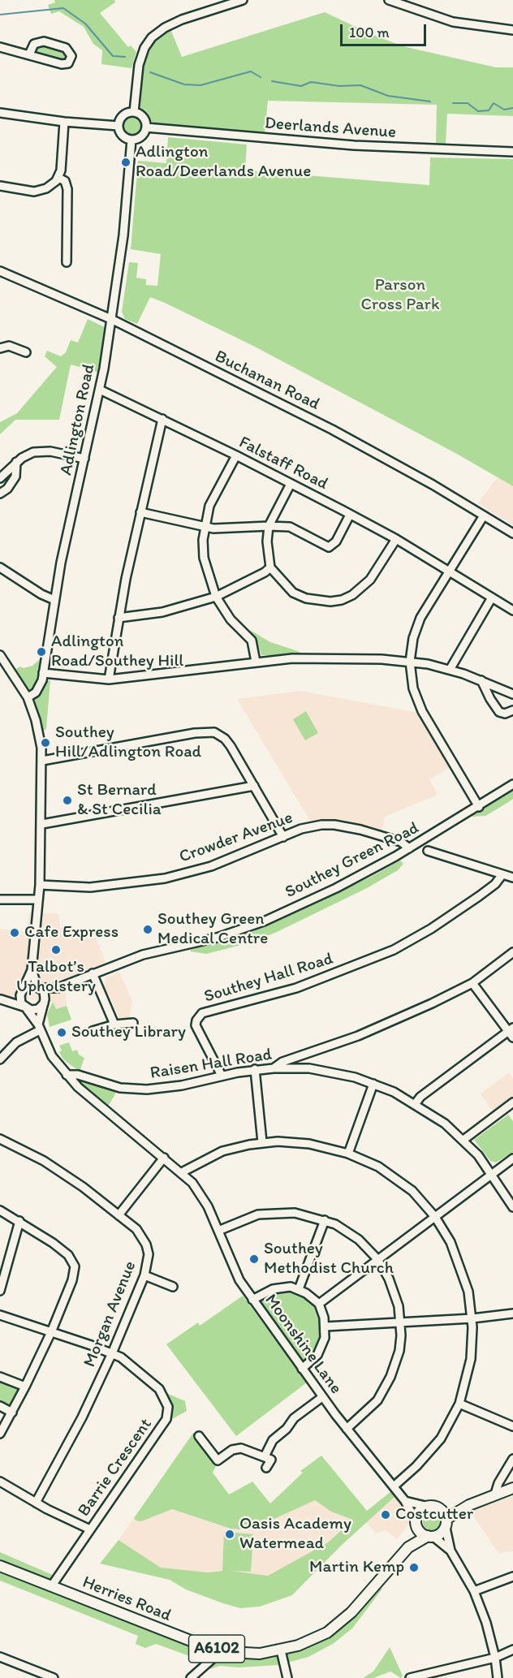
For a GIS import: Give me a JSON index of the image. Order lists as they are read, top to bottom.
{
  "streets": {
    "main road": ["Herries Road", "A6102"],
    "street": [
      "Deerlands Avenue",
      "Buchanan Road",
      "Adlington Road",
      "Falstaff Road",
      "Crowder Avenue",
      "Southey Green Road",
      "Southey Hall Road",
      "Raisen Hall Road",
      "Morgan Avenue",
      "Moonshine Lane",
      "Barrie Crescent"
    ]
  },
  "crossings": [
    ["Deerlands Avenue", "Adlington Road"],
    ["Buchanan Road", "Adlington Road"],
    ["Adlington Road", "Falstaff Road"],
    ["Crowder Avenue", "Southey Green Road"],
    ["Southey Green Road", "Moonshine Lane"],
    ["Southey Hall Road", "Raisen Hall Road"],
    ["Raisen Hall Road", "Moonshine Lane"],
    ["Morgan Avenue", "Barrie Crescent"],
    ["Moonshine Lane", "A6102"],
    ["Barrie Crescent", "Herries Road"],
    ["Herries Road", "A6102"]
  ],
  "parks": ["Parson Cross Park"],
  "places": [
    "Adlington Road/Deerlands Avenue",
    "Adlington Road/Southey Hill",
    "Southey Hill/Adlington Road",
    "St Bernard & St Cecilia",
    "Southey Green Medical Centre",
    "Cafe Express",
    "Talbot’s Upholstery",
    "Southey Library",
    "Southey Methodist Church",
    "Costcutter",
    "Oasis Academy Watermead",
    "Martin Kemp"
  ],
  "scale_bar": "100 m"
}
